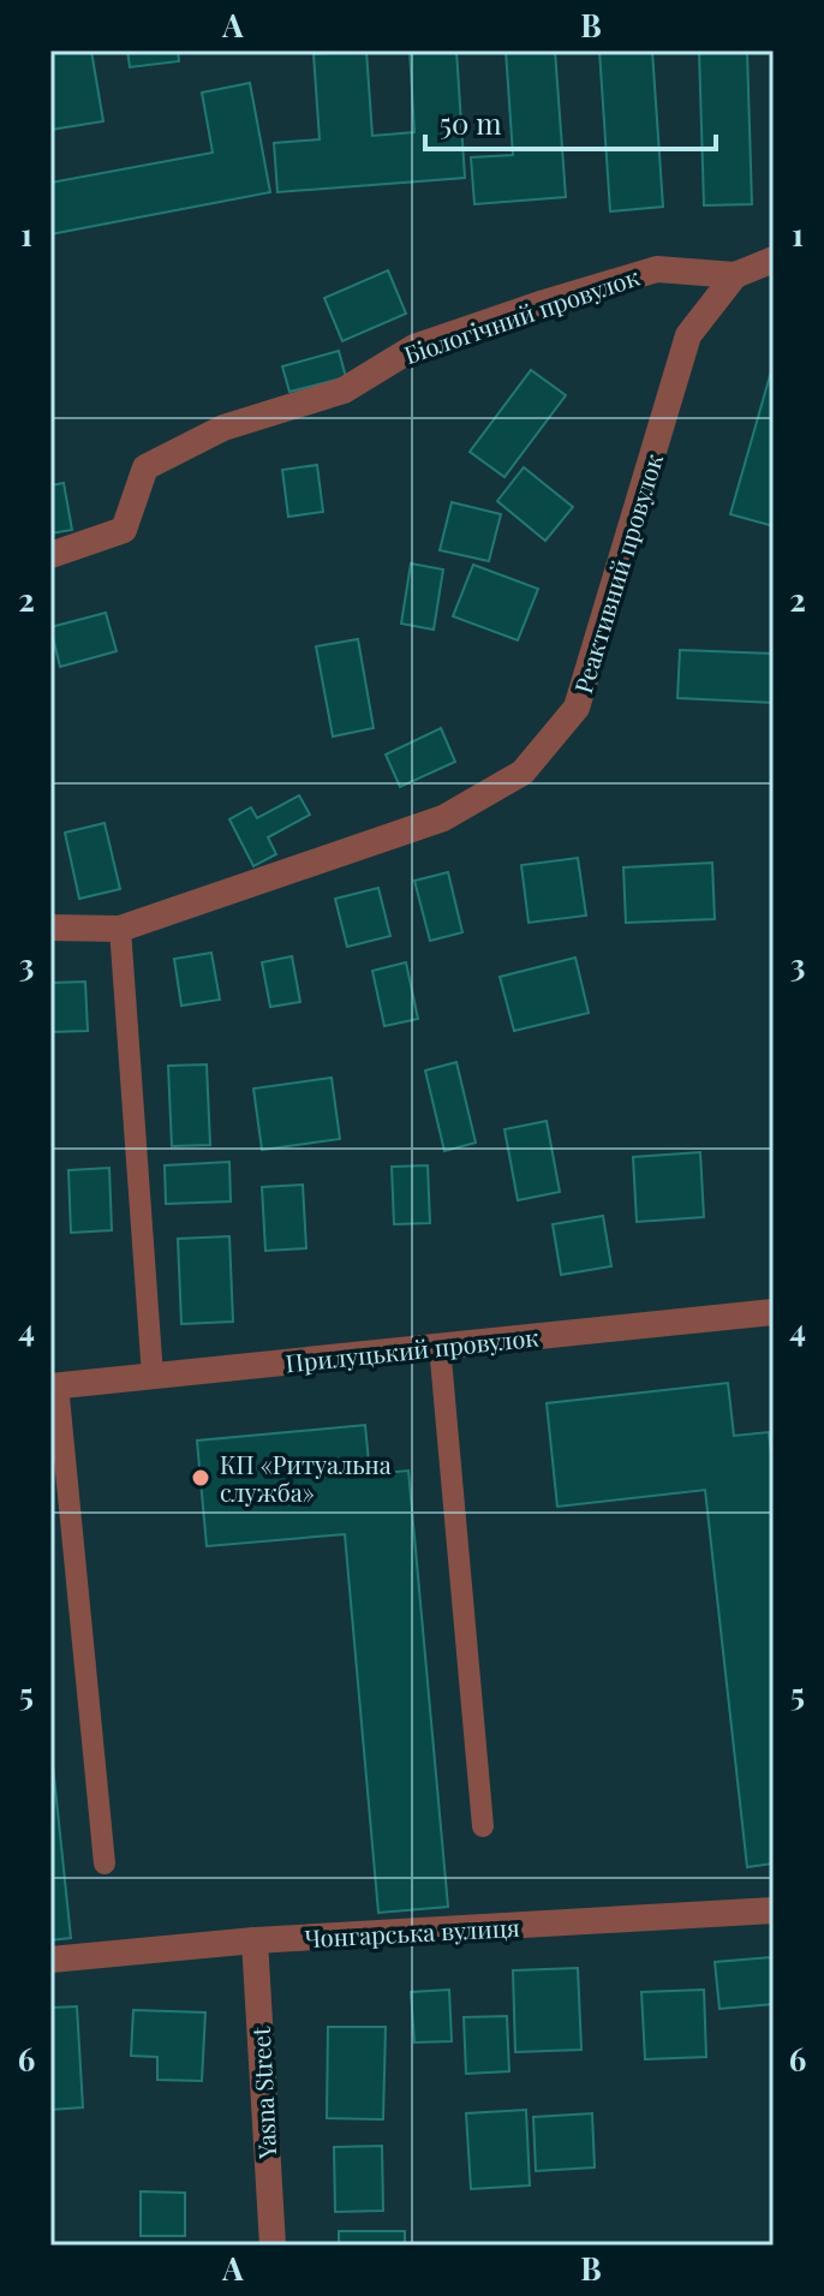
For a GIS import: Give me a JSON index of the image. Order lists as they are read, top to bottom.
{
  "streets": {
    "street": [
      "Біологічний провулок",
      "Реактивний провулок",
      "Прилуцький провулок",
      "Чонгарська вулиця",
      "Yasna Street"
    ]
  },
  "crossings": [
    ["Біологічний провулок", "Реактивний провулок"],
    ["Чонгарська вулиця", "Yasna Street"]
  ],
  "places": ["КП «Ритуальна служба»"],
  "scale_bar": "50 m",
  "grid": {
    "columns": ["A", "B"],
    "rows": [
      "1",
      "2",
      "3",
      "4",
      "5",
      "6"
    ]
  }
}
